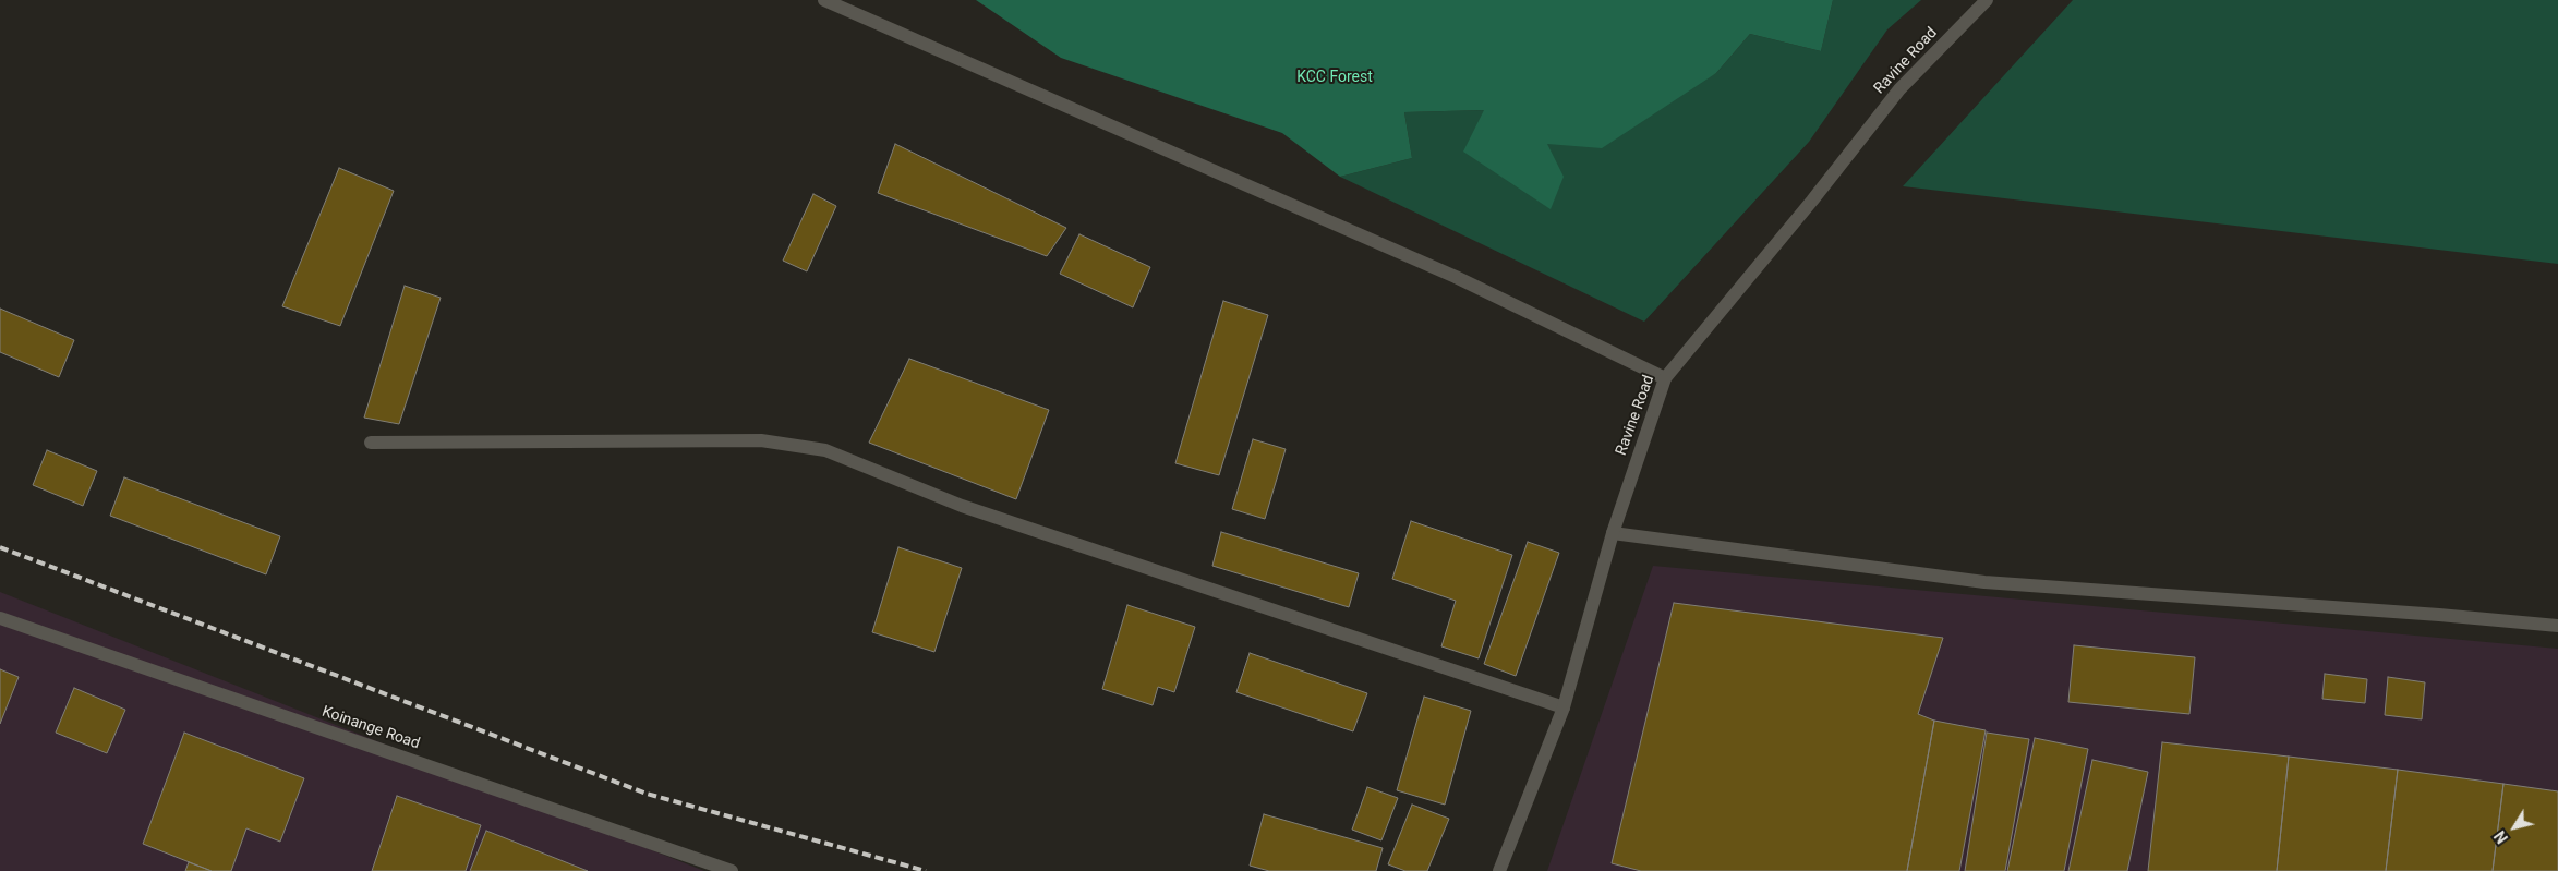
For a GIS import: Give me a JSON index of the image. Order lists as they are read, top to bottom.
{
  "streets": {
    "street": ["Ravine Road", "Koinange Road"]
  },
  "parks": ["KCC Forest"],
  "north": "bottom left"
}
